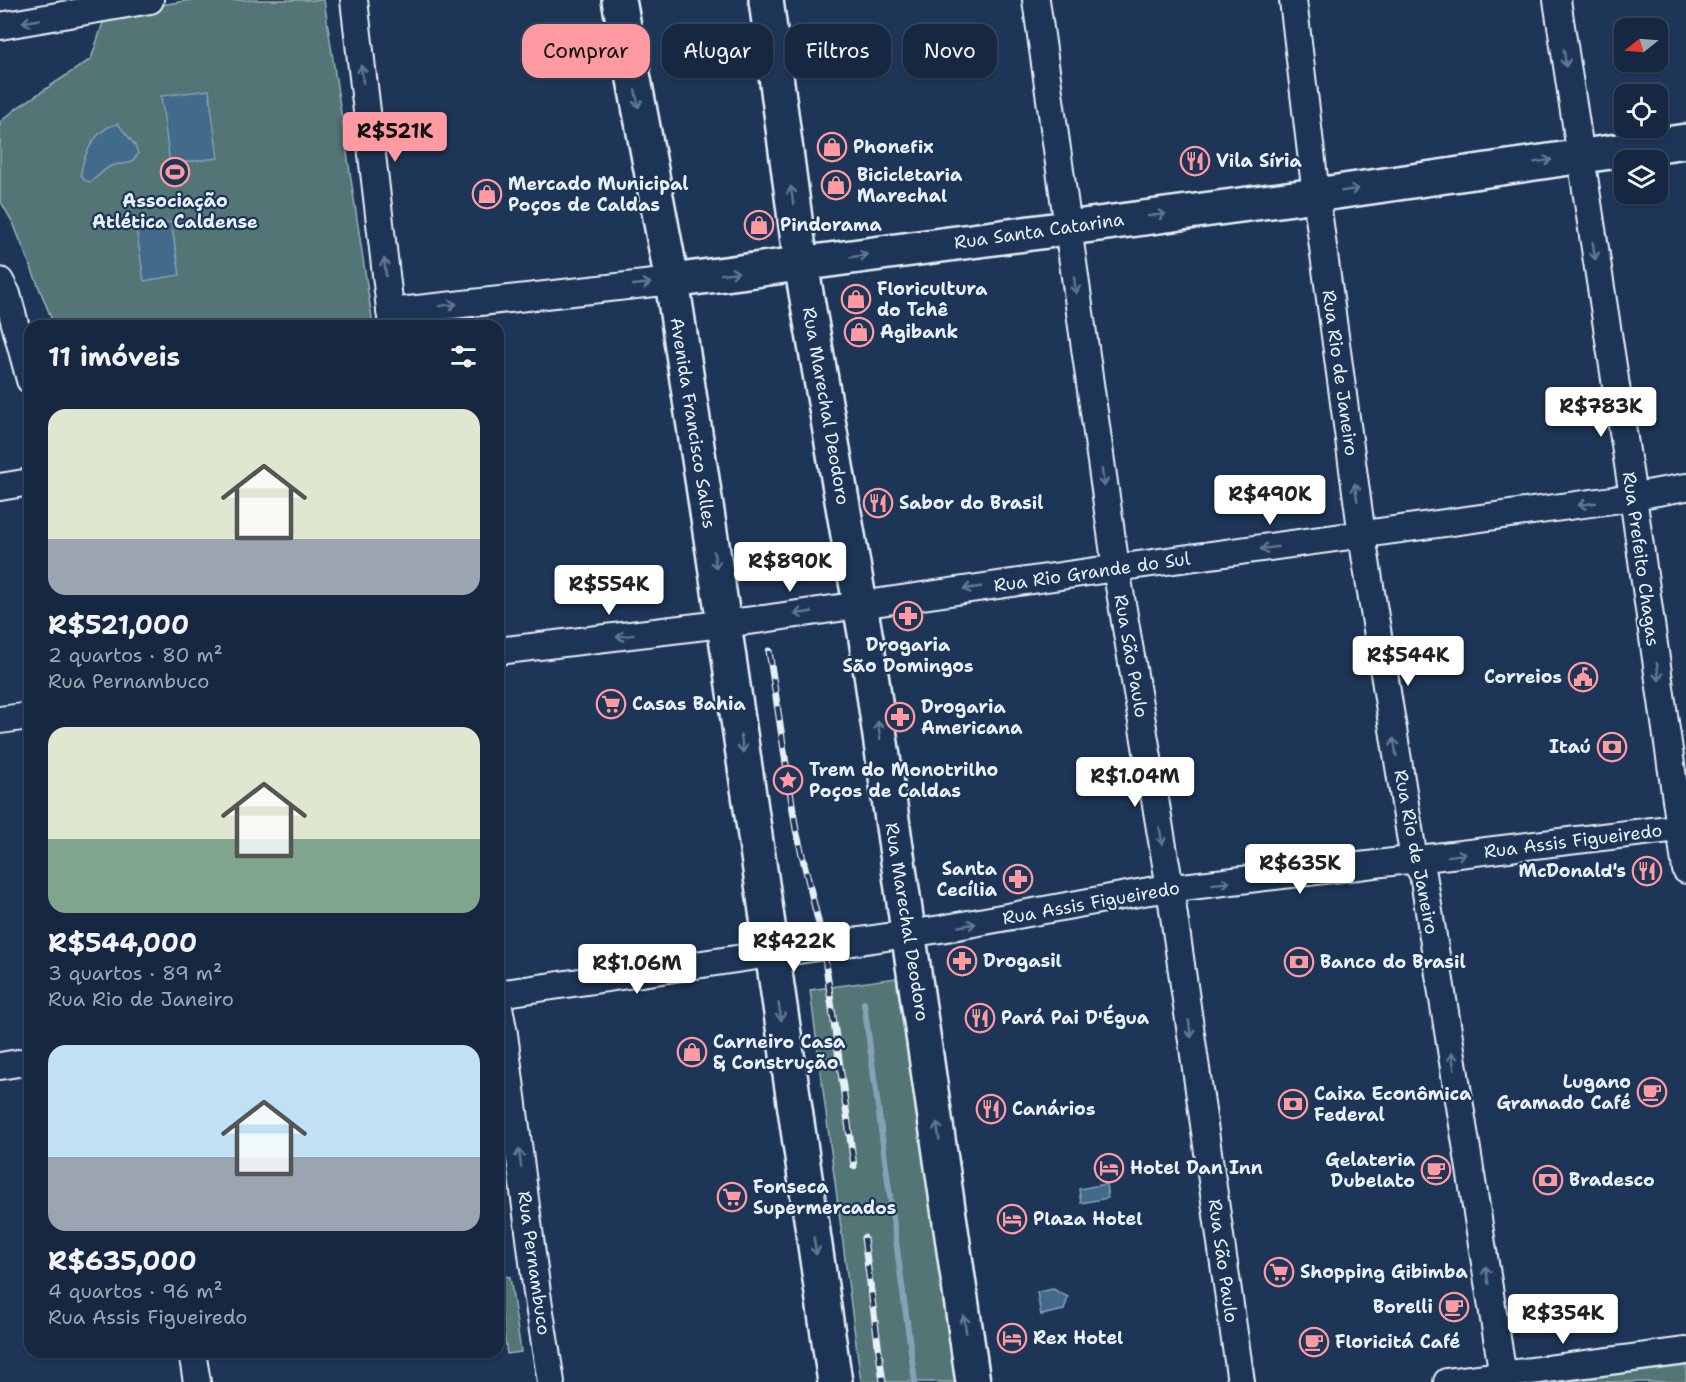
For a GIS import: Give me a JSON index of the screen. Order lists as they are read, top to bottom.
{
  "streets": {
    "main road": ["Rua Santa Catarina", "Rua Marechal Deodoro", "Avenida Francisco Salles"],
    "street": [
      "Rua Rio de Janeiro",
      "Rua Prefeito Chagas",
      "Rua Rio Grande do Sul",
      "Rua São Paulo",
      "Rua Assis Figueiredo",
      "Rua Pernambuco"
    ]
  },
  "crossings": [
    ["Rua Santa Catarina", "Rua Rio de Janeiro"],
    ["Rua Santa Catarina", "Rua Marechal Deodoro"],
    ["Rua Santa Catarina", "Avenida Francisco Salles"],
    ["Rua Santa Catarina", "Rua Prefeito Chagas"],
    ["Rua Santa Catarina", "Rua São Paulo"],
    ["Rua Rio de Janeiro", "Rua Rio Grande do Sul"],
    ["Rua Rio de Janeiro", "Rua Assis Figueiredo"],
    ["Rua Marechal Deodoro", "Rua Rio Grande do Sul"],
    ["Rua Marechal Deodoro", "Rua Assis Figueiredo"],
    ["Avenida Francisco Salles", "Rua Rio Grande do Sul"],
    ["Avenida Francisco Salles", "Rua Assis Figueiredo"],
    ["Rua Prefeito Chagas", "Rua Rio Grande do Sul"],
    ["Rua Prefeito Chagas", "Rua Assis Figueiredo"],
    ["Rua Rio Grande do Sul", "Rua São Paulo"],
    ["Rua São Paulo", "Rua Assis Figueiredo"]
  ],
  "one_way": [
    "Rua Santa Catarina",
    "Rua Rio de Janeiro",
    "Rua Marechal Deodoro",
    "Avenida Francisco Salles",
    "Rua Prefeito Chagas",
    "Rua Rio Grande do Sul",
    "Rua São Paulo",
    "Rua Assis Figueiredo",
    "Rua Pernambuco"
  ],
  "places": {
    "shop": [
      "Phonefix",
      "Bicicletaria Marechal",
      "Mercado Municipal Poços de Caldas",
      "Pindorama",
      "Floricultura do Tchê",
      "Agibank",
      "Carneiro Casa & Construção"
    ],
    "restaurant": [
      "Vila Síria",
      "Sabor do Brasil",
      "McDonald's",
      "Pará Pai D'Égua",
      "Canários"
    ],
    "sports": ["Associação Atlética Caldense"],
    "pharmacy": [
      "Drogaria São Domingos",
      "Drogaria Americana",
      "Santa Cecília",
      "Drogasil"
    ],
    "public building": ["Correios"],
    "supermarket": ["Casas Bahia", "Fonseca Supermercados", "Shopping Gibimba"],
    "bank": [
      "Itaú",
      "Banco do Brasil",
      "Caixa Econômica Federal",
      "Bradesco"
    ],
    "place": ["Trem do Monotrilho Poços de Caldas"],
    "cafe": [
      "Lugano Gramado Café",
      "Gelateria Dubelato",
      "Borelli",
      "Floricitá Café"
    ],
    "hotel": ["Hotel Dan Inn", "Plaza Hotel", "Rex Hotel"]
  },
  "north": "left",
  "page": {
    "chip": [
      "Comprar",
      "Alugar",
      "Filtros",
      "Novo"
    ],
    "price": [
      "R$521K",
      "R$783K",
      "R$490K",
      "R$890K",
      "R$554K",
      "R$544K",
      "R$1.04M",
      "R$635K",
      "R$422K",
      "R$1.06M",
      "R$354K"
    ],
    "heading": "11 imóveis",
    "list": [
      {
        "name": "R$521,000",
        "note": "2 quartos · 80 m² · Rua Pernambuco"
      },
      {
        "name": "R$544,000",
        "note": "3 quartos · 89 m² · Rua Rio de Janeiro"
      },
      {
        "name": "R$635,000",
        "note": "4 quartos · 96 m² · Rua Assis Figueiredo"
      }
    ]
  }
}
